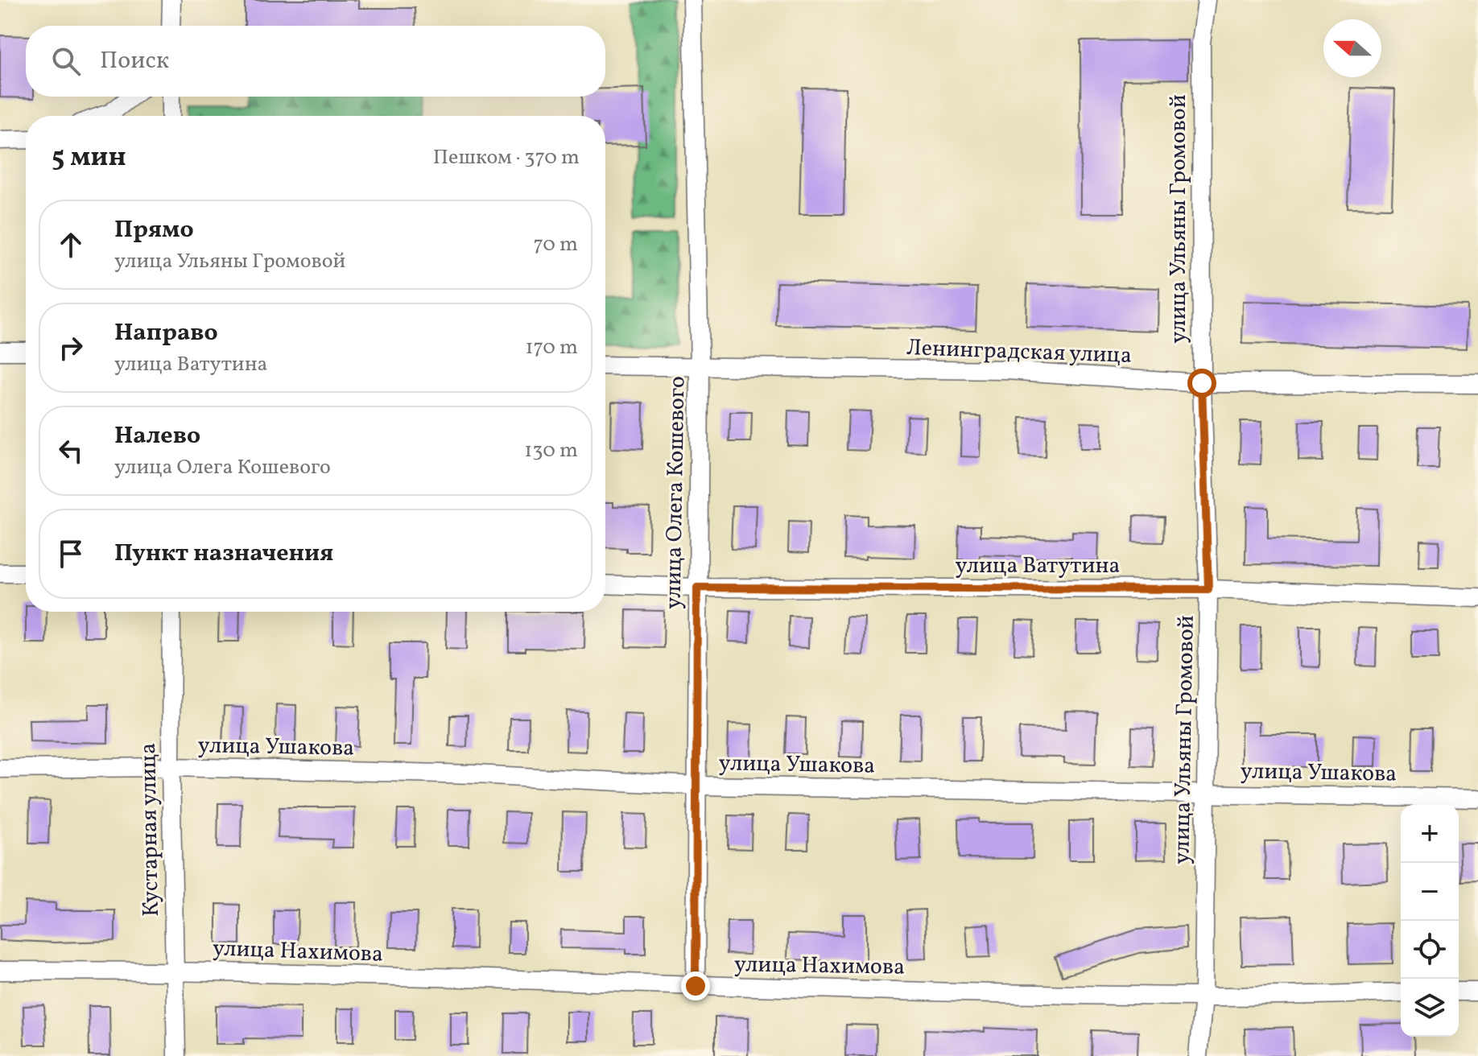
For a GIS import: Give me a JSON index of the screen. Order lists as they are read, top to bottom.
{
  "streets": {
    "street": [
      "улица Ульяны Громовой",
      "Ленинградская улица",
      "улица Олега Кошевого",
      "улица Ватутина",
      "улица Ушакова",
      "Кустарная улица",
      "улица Нахимова"
    ]
  },
  "crossings": [
    ["улица Ульяны Громовой", "Ленинградская улица"],
    ["улица Ульяны Громовой", "улица Ватутина"],
    ["улица Ульяны Громовой", "улица Ушакова"],
    ["улица Ульяны Громовой", "улица Нахимова"],
    ["Ленинградская улица", "улица Олега Кошевого"],
    ["улица Олега Кошевого", "улица Ватутина"],
    ["улица Олега Кошевого", "улица Ушакова"],
    ["улица Олега Кошевого", "улица Нахимова"],
    ["улица Ушакова", "Кустарная улица"],
    ["Кустарная улица", "улица Нахимова"]
  ],
  "north": "left",
  "page": {
    "search": "Поиск",
    "heading": ["5 мин", "Пешком · 370 m"],
    "list": [
      ["Прямо", "улица Ульяны Громовой", "70 m"],
      ["Направо", "улица Ватутина", "170 m"],
      ["Налево", "улица Олега Кошевого", "130 m"],
      "Пункт назначения"
    ],
    "map_buttons": ["+", "−"]
  }
}
